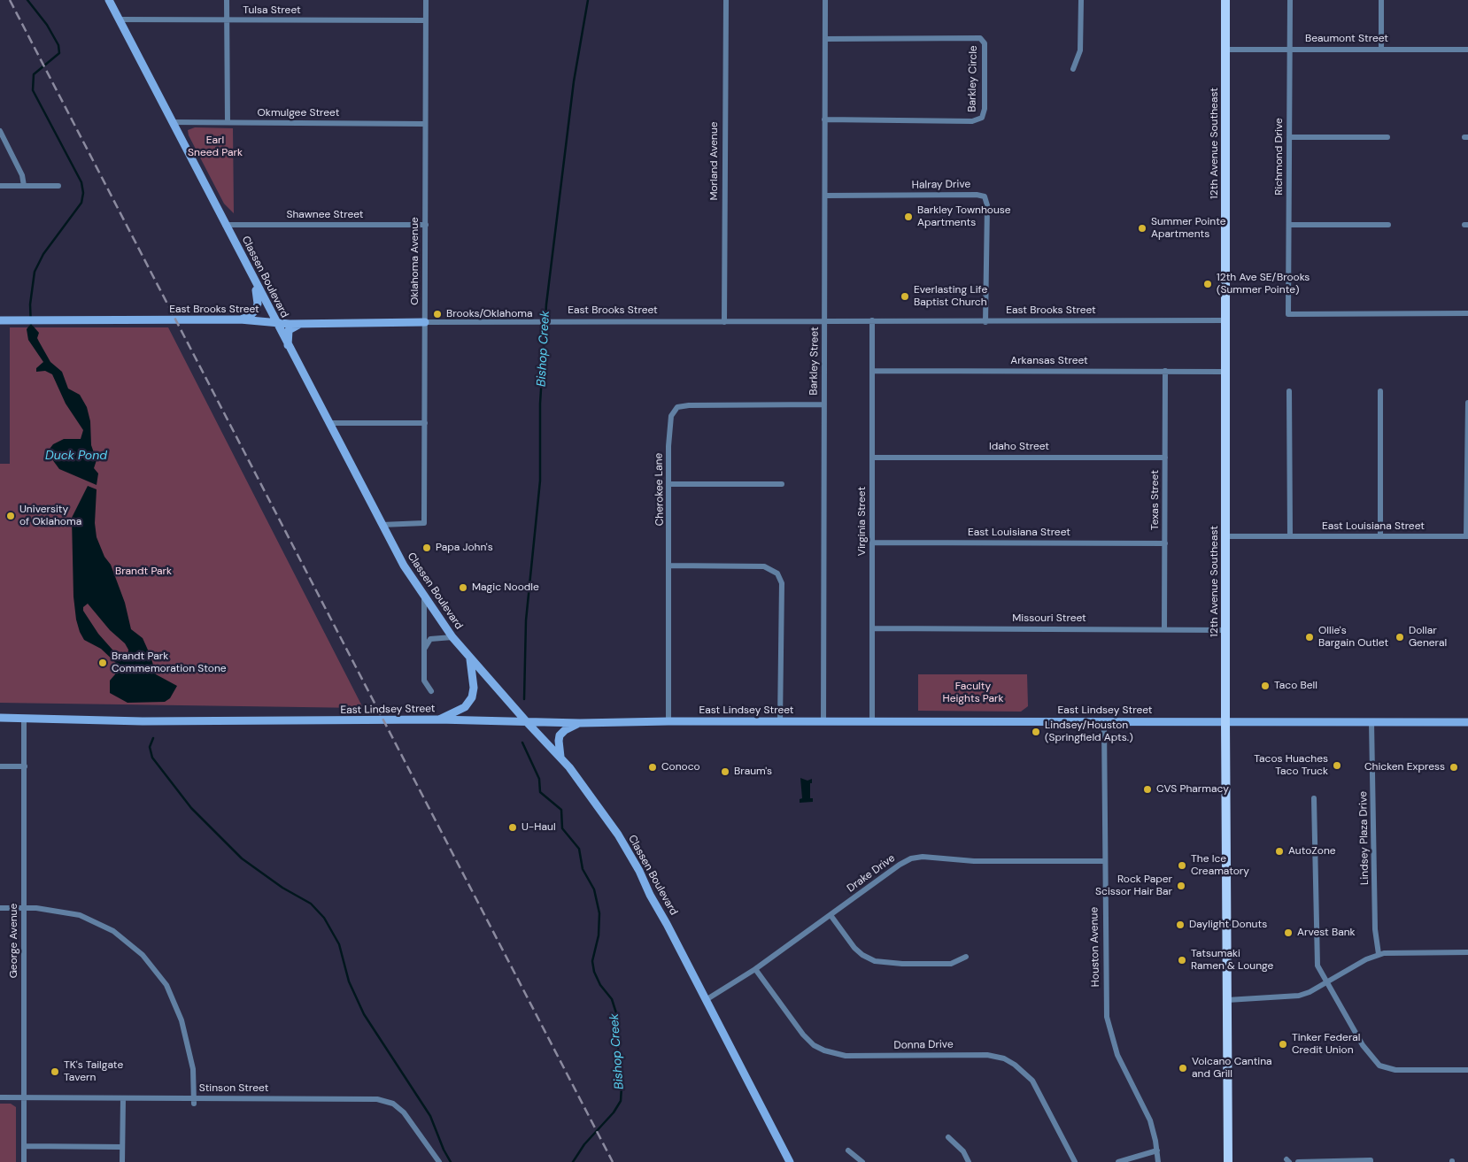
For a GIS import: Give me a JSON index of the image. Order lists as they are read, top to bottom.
{
  "streets": {
    "main road": ["12th Avenue Southeast"],
    "street": [
      "Tulsa Street",
      "Beaumont Street",
      "Barkley Circle",
      "Okmulgee Street",
      "Richmond Drive",
      "Morland Avenue",
      "Halray Drive",
      "Shawnee Street",
      "Oklahoma Avenue",
      "Classen Boulevard",
      "East Brooks Street",
      "Barkley Street",
      "Arkansas Street",
      "Idaho Street",
      "Cherokee Lane",
      "Texas Street",
      "Virginia Street",
      "East Louisiana Street",
      "Missouri Street",
      "East Lindsey Street",
      "Lindsey Plaza Drive",
      "Drake Drive",
      "George Avenue",
      "Houston Avenue",
      "Donna Drive",
      "Stinson Street"
    ]
  },
  "crossings": [
    ["Tulsa Street", "Oklahoma Avenue"],
    ["Tulsa Street", "Classen Boulevard"],
    ["Beaumont Street", "12th Avenue Southeast"],
    ["Beaumont Street", "Richmond Drive"],
    ["Barkley Circle", "Barkley Street"],
    ["Okmulgee Street", "Oklahoma Avenue"],
    ["Okmulgee Street", "Classen Boulevard"],
    ["12th Avenue Southeast", "East Brooks Street"],
    ["12th Avenue Southeast", "Arkansas Street"],
    ["12th Avenue Southeast", "East Louisiana Street"],
    ["12th Avenue Southeast", "Missouri Street"],
    ["12th Avenue Southeast", "East Lindsey Street"],
    ["Morland Avenue", "East Brooks Street"],
    ["Halray Drive", "East Brooks Street"],
    ["Halray Drive", "Barkley Street"],
    ["Shawnee Street", "Oklahoma Avenue"],
    ["Shawnee Street", "Classen Boulevard"],
    ["Oklahoma Avenue", "Classen Boulevard"],
    ["Oklahoma Avenue", "East Brooks Street"],
    ["Classen Boulevard", "East Brooks Street"],
    ["Classen Boulevard", "East Lindsey Street"],
    ["Classen Boulevard", "Drake Drive"],
    ["East Brooks Street", "Barkley Street"],
    ["East Brooks Street", "Virginia Street"],
    ["Barkley Street", "Cherokee Lane"],
    ["Barkley Street", "East Lindsey Street"],
    ["Arkansas Street", "Texas Street"],
    ["Arkansas Street", "Virginia Street"],
    ["Idaho Street", "Texas Street"],
    ["Idaho Street", "Virginia Street"],
    ["Cherokee Lane", "East Lindsey Street"],
    ["Texas Street", "East Louisiana Street"],
    ["Texas Street", "Missouri Street"],
    ["Virginia Street", "East Louisiana Street"],
    ["Virginia Street", "Missouri Street"],
    ["Virginia Street", "East Lindsey Street"],
    ["East Lindsey Street", "Lindsey Plaza Drive"],
    ["East Lindsey Street", "George Avenue"],
    ["East Lindsey Street", "Houston Avenue"],
    ["Drake Drive", "Houston Avenue"],
    ["Drake Drive", "Donna Drive"],
    ["George Avenue", "Stinson Street"]
  ],
  "water": ["Bishop Creek", "Duck Pond"],
  "parks": ["Earl Sneed Park", "Brandt Park", "Faculty Heights Park"],
  "places": [
    "Barkley Townhouse Apartments",
    "Summer Pointe Apartments",
    "12th Ave SE/Brooks (Summer Pointe)",
    "Everlasting Life Baptist Church",
    "Brooks/Oklahoma",
    "University of Oklahoma",
    "Papa John's",
    "Magic Noodle",
    "Ollie's Bargain Outlet",
    "Dollar General",
    "Brandt Park Commemoration Stone",
    "Taco Bell",
    "Lindsey/Houston (Springfield Apts.)",
    "Tacos Huaches Taco Truck",
    "Conoco",
    "Chicken Express",
    "Braum's",
    "CVS Pharmacy",
    "U-Haul",
    "AutoZone",
    "The Ice Creamatory",
    "Rock Paper Scissor Hair Bar",
    "Daylight Donuts",
    "Arvest Bank",
    "Tatsumaki Ramen & Lounge",
    "Tinker Federal Credit Union",
    "Volcano Cantina and Grill",
    "TK's Tailgate Tavern"
  ]
}
